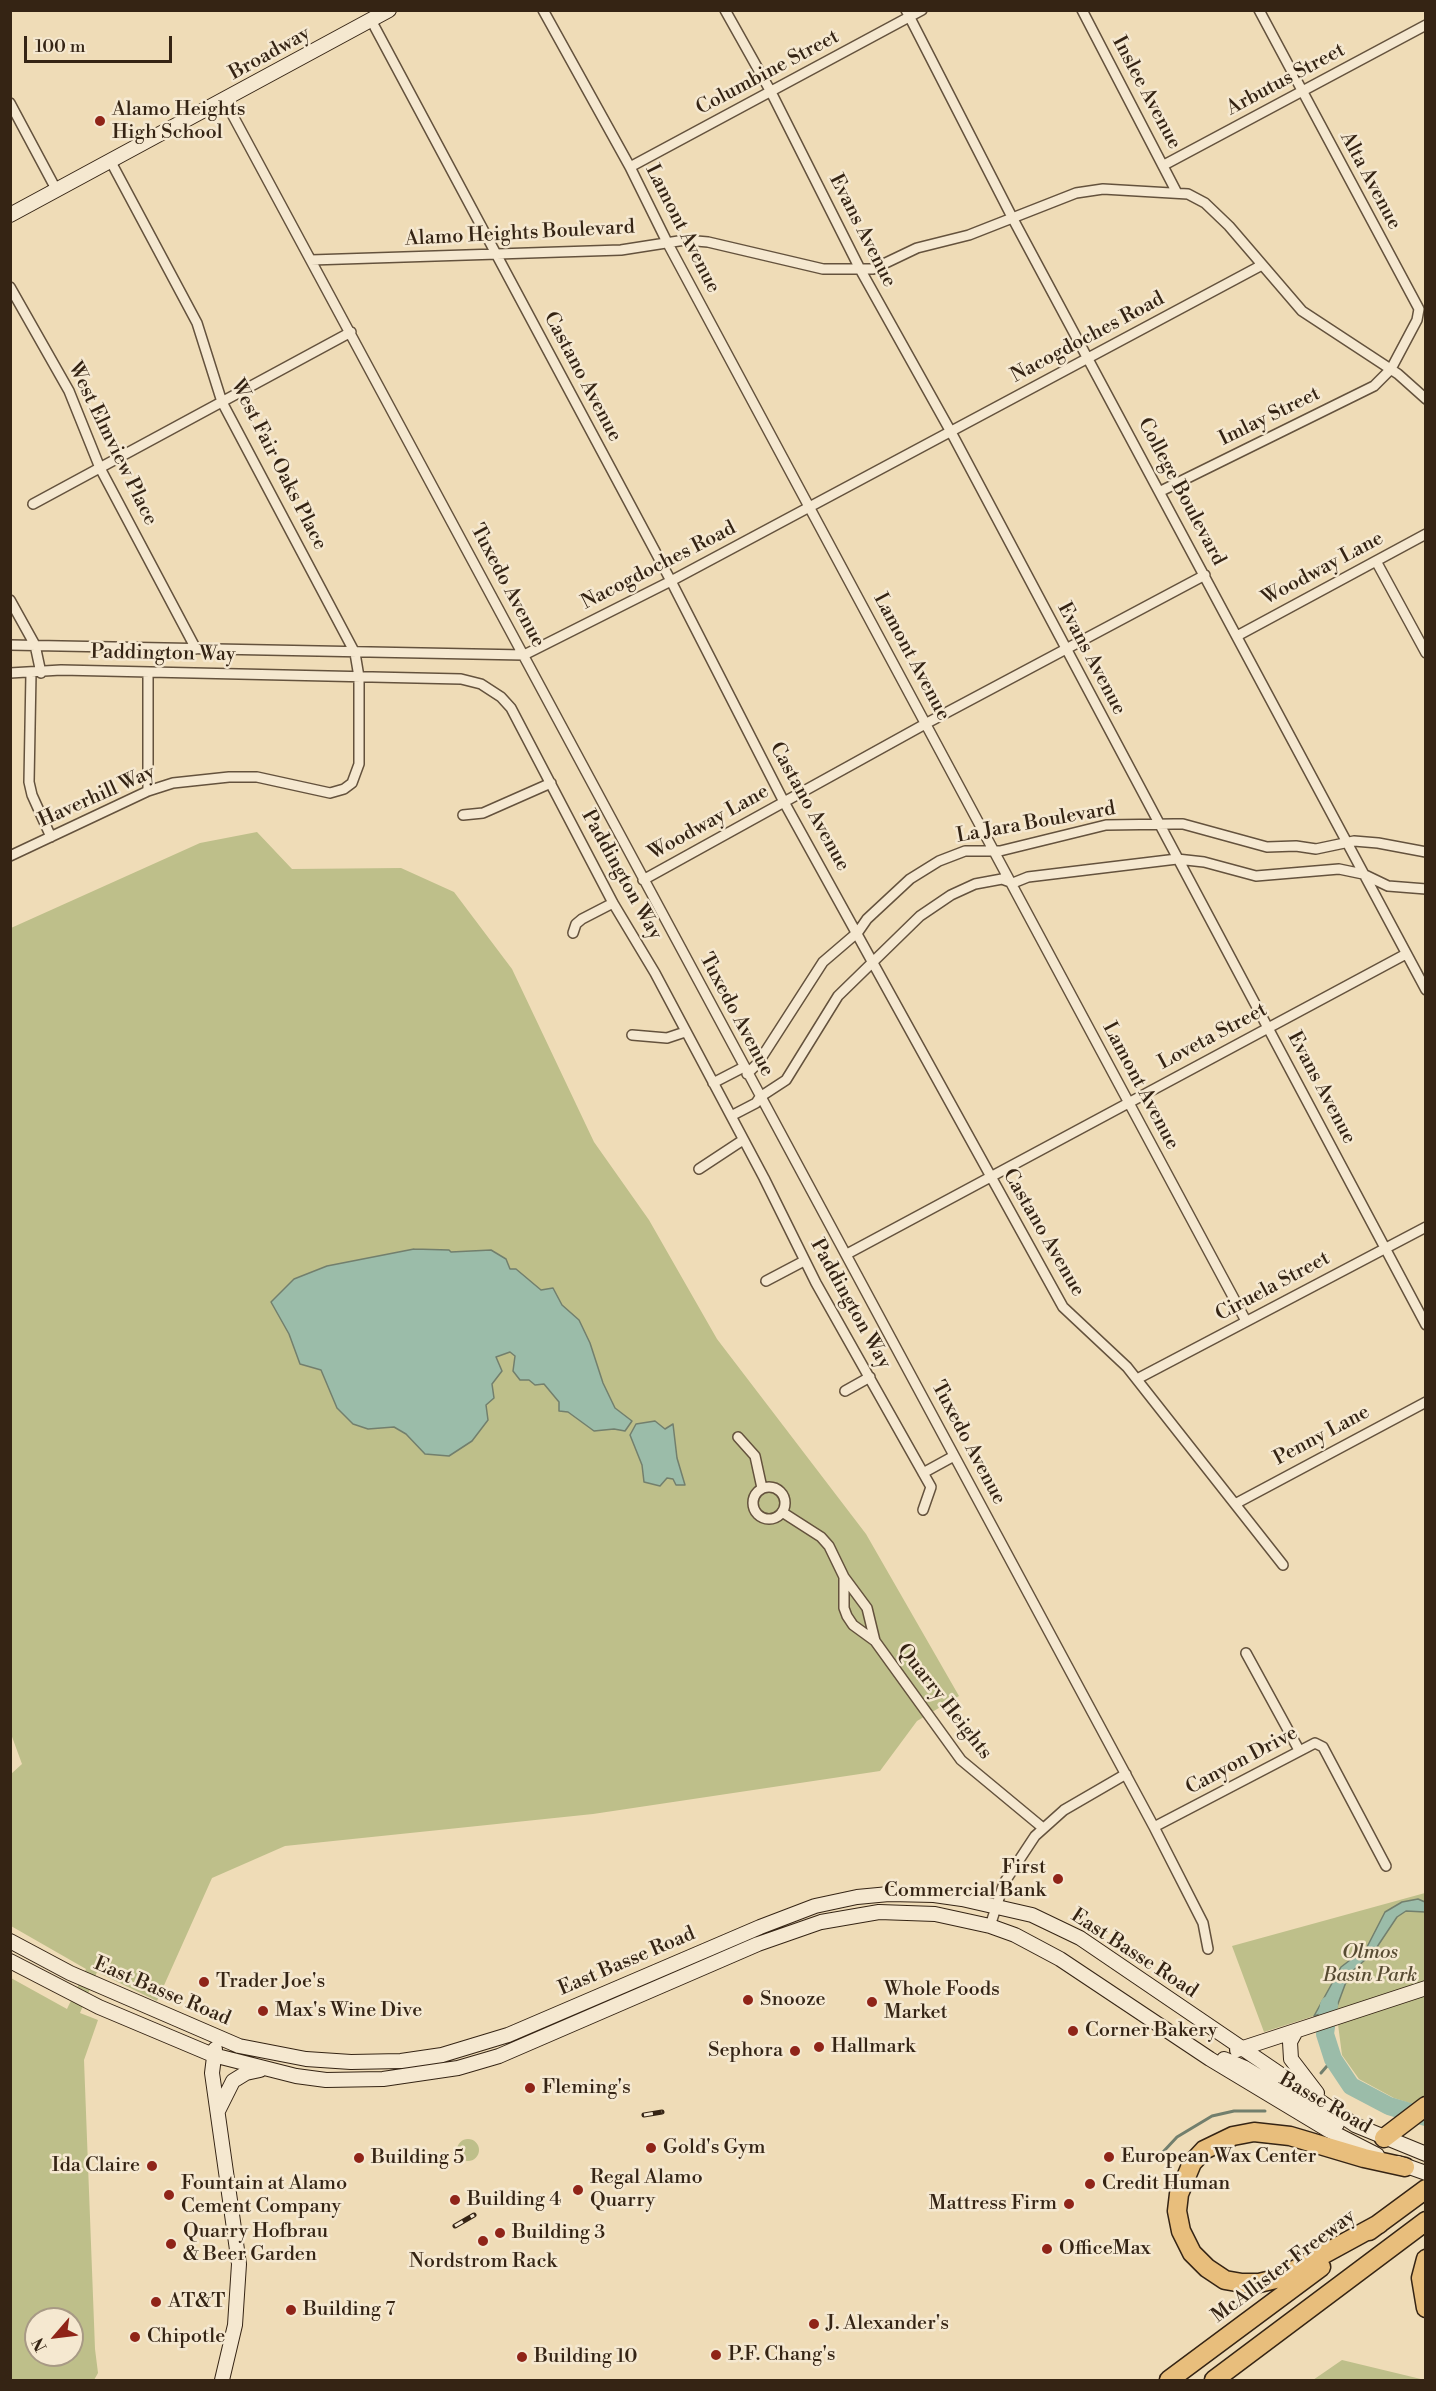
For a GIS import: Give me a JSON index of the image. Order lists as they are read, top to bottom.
{
  "streets": {
    "highway": ["McAllister Freeway"],
    "main road": ["Broadway", "East Basse Road", "Basse Road"],
    "street": [
      "Columbine Street",
      "Arbutus Street",
      "Inslee Avenue",
      "Alta Avenue",
      "Lamont Avenue",
      "Evans Avenue",
      "Alamo Heights Boulevard",
      "Nacogdoches Road",
      "Castano Avenue",
      "Imlay Street",
      "West Elmview Place",
      "West Fair Oaks Place",
      "College Boulevard",
      "Woodway Lane",
      "Tuxedo Avenue",
      "Paddington Way",
      "Haverhill Way",
      "La Jara Boulevard",
      "Loveta Street",
      "Ciruela Street",
      "Penny Lane",
      "Quarry Heights",
      "Canyon Drive"
    ]
  },
  "crossings": [
    ["Broadway", "Castano Avenue"],
    ["Broadway", "West Fair Oaks Place"],
    ["Broadway", "Tuxedo Avenue"],
    ["Columbine Street", "Lamont Avenue"],
    ["Columbine Street", "Evans Avenue"],
    ["Columbine Street", "College Boulevard"],
    ["Arbutus Street", "Inslee Avenue"],
    ["Arbutus Street", "Alta Avenue"],
    ["Inslee Avenue", "Alamo Heights Boulevard"],
    ["Alta Avenue", "Alamo Heights Boulevard"],
    ["Alta Avenue", "Imlay Street"],
    ["Lamont Avenue", "Alamo Heights Boulevard"],
    ["Lamont Avenue", "Nacogdoches Road"],
    ["Lamont Avenue", "Woodway Lane"],
    ["Lamont Avenue", "La Jara Boulevard"],
    ["Lamont Avenue", "Loveta Street"],
    ["Lamont Avenue", "Ciruela Street"],
    ["Evans Avenue", "Alamo Heights Boulevard"],
    ["Evans Avenue", "Nacogdoches Road"],
    ["Evans Avenue", "Woodway Lane"],
    ["Evans Avenue", "La Jara Boulevard"],
    ["Evans Avenue", "Loveta Street"],
    ["Evans Avenue", "Ciruela Street"],
    ["Alamo Heights Boulevard", "Nacogdoches Road"],
    ["Alamo Heights Boulevard", "Castano Avenue"],
    ["Alamo Heights Boulevard", "Imlay Street"],
    ["Alamo Heights Boulevard", "College Boulevard"],
    ["Alamo Heights Boulevard", "Tuxedo Avenue"],
    ["Nacogdoches Road", "Castano Avenue"],
    ["Nacogdoches Road", "West Elmview Place"],
    ["Nacogdoches Road", "West Fair Oaks Place"],
    ["Nacogdoches Road", "College Boulevard"],
    ["Nacogdoches Road", "Tuxedo Avenue"],
    ["Nacogdoches Road", "Haverhill Way"],
    ["Castano Avenue", "Woodway Lane"],
    ["Castano Avenue", "La Jara Boulevard"],
    ["Castano Avenue", "Loveta Street"],
    ["Castano Avenue", "Ciruela Street"],
    ["Castano Avenue", "Penny Lane"],
    ["Imlay Street", "College Boulevard"],
    ["West Fair Oaks Place", "Haverhill Way"],
    ["College Boulevard", "Woodway Lane"],
    ["College Boulevard", "La Jara Boulevard"],
    ["College Boulevard", "Loveta Street"],
    ["Woodway Lane", "Tuxedo Avenue"],
    ["Tuxedo Avenue", "La Jara Boulevard"],
    ["Tuxedo Avenue", "Loveta Street"],
    ["Tuxedo Avenue", "Canyon Drive"],
    ["Paddington Way", "Haverhill Way"],
    ["East Basse Road", "Basse Road"]
  ],
  "parks": ["Olmos Basin Park"],
  "places": [
    "Alamo Heights High School",
    "First Commercial Bank",
    "Trader Joe's",
    "Snooze",
    "Whole Foods Market",
    "Max's Wine Dive",
    "Corner Bakery",
    "Hallmark",
    "Sephora",
    "Fleming's",
    "Gold's Gym",
    "European Wax Center",
    "Building 5",
    "Ida Claire",
    "Credit Human",
    "Regal Alamo Quarry",
    "Fountain at Alamo Cement Company",
    "Building 4",
    "Mattress Firm",
    "Building 3",
    "Nordstrom Rack",
    "Quarry Hofbrau & Beer Garden",
    "OfficeMax",
    "AT&T",
    "Building 7",
    "J. Alexander's",
    "Chipotle",
    "P.F. Chang's",
    "Building 10"
  ],
  "scale_bar": "100 m",
  "north": "bottom left"
}
